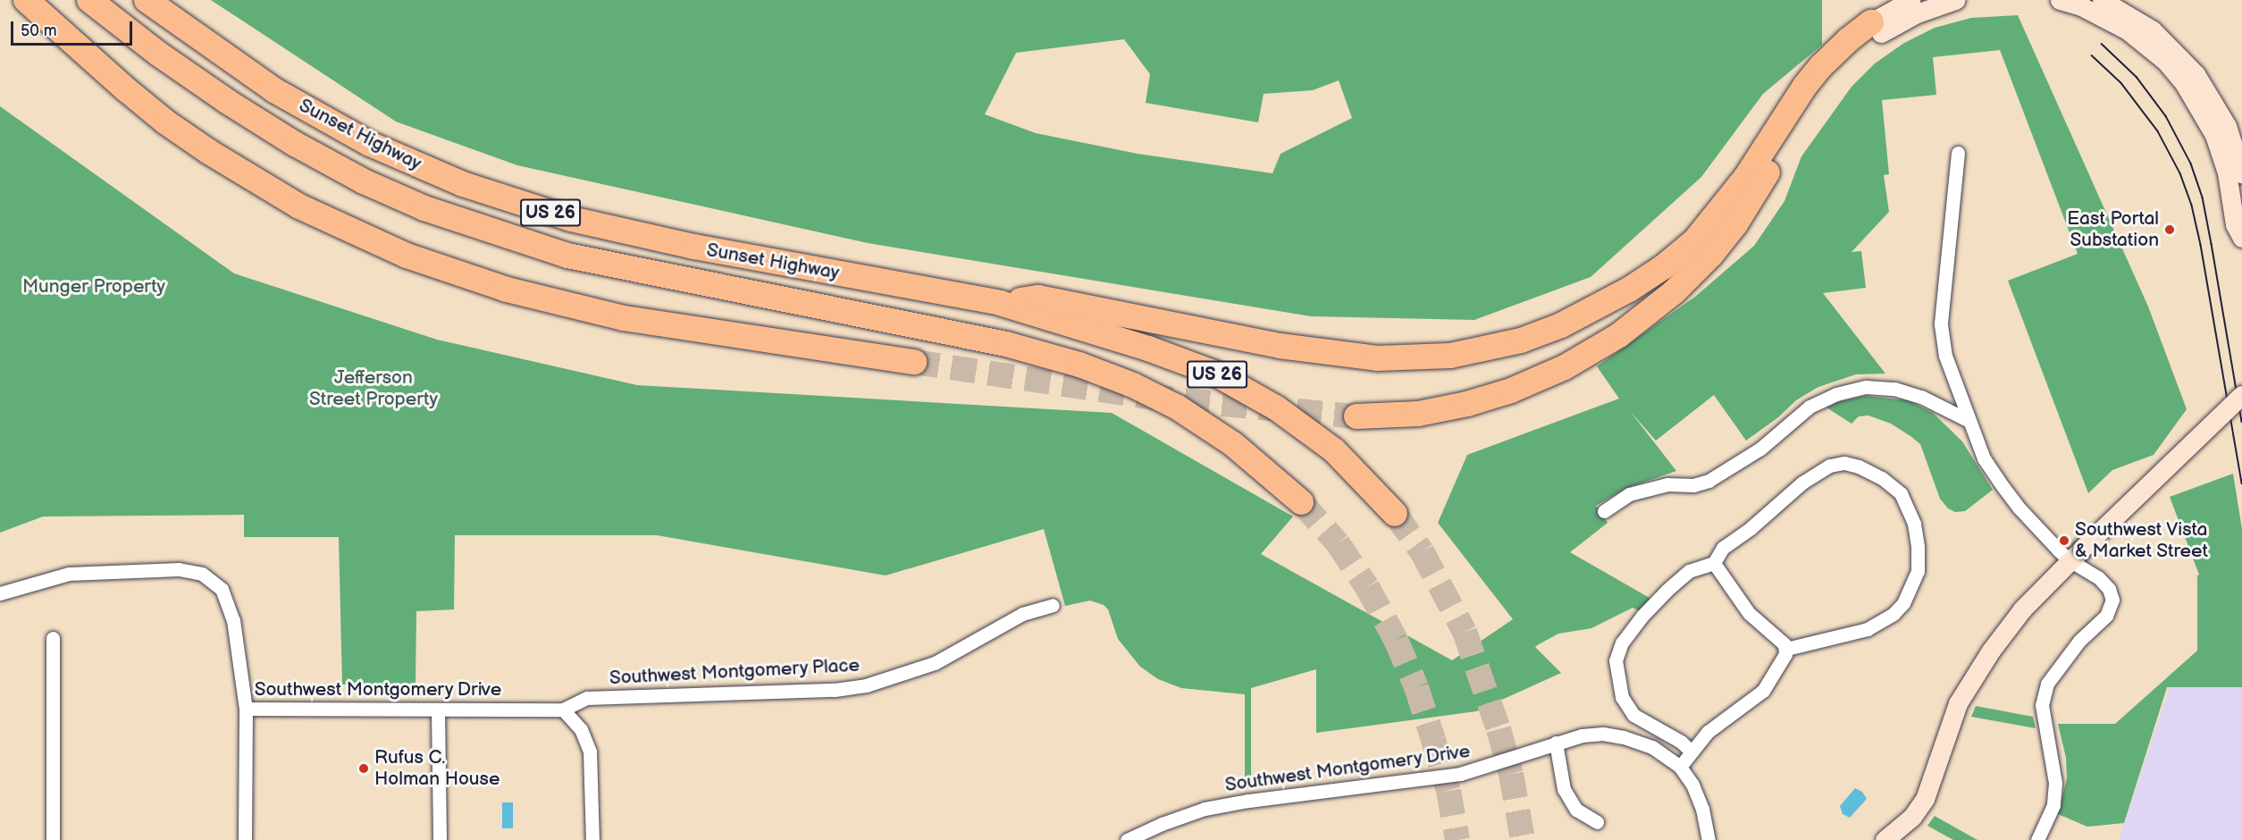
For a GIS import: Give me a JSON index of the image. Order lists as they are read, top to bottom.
{
  "streets": {
    "highway": ["Sunset Highway", "US 26"],
    "street": ["Southwest Montgomery Place", "Southwest Montgomery Drive"]
  },
  "crossings": [
    ["Southwest Montgomery Place", "Southwest Montgomery Drive"]
  ],
  "parks": ["Munger Property", "Jefferson Street Property"],
  "places": ["East Portal Substation", "Southwest Vista & Market Street", "Rufus C. Holman House"],
  "scale_bar": "50 m"
}
